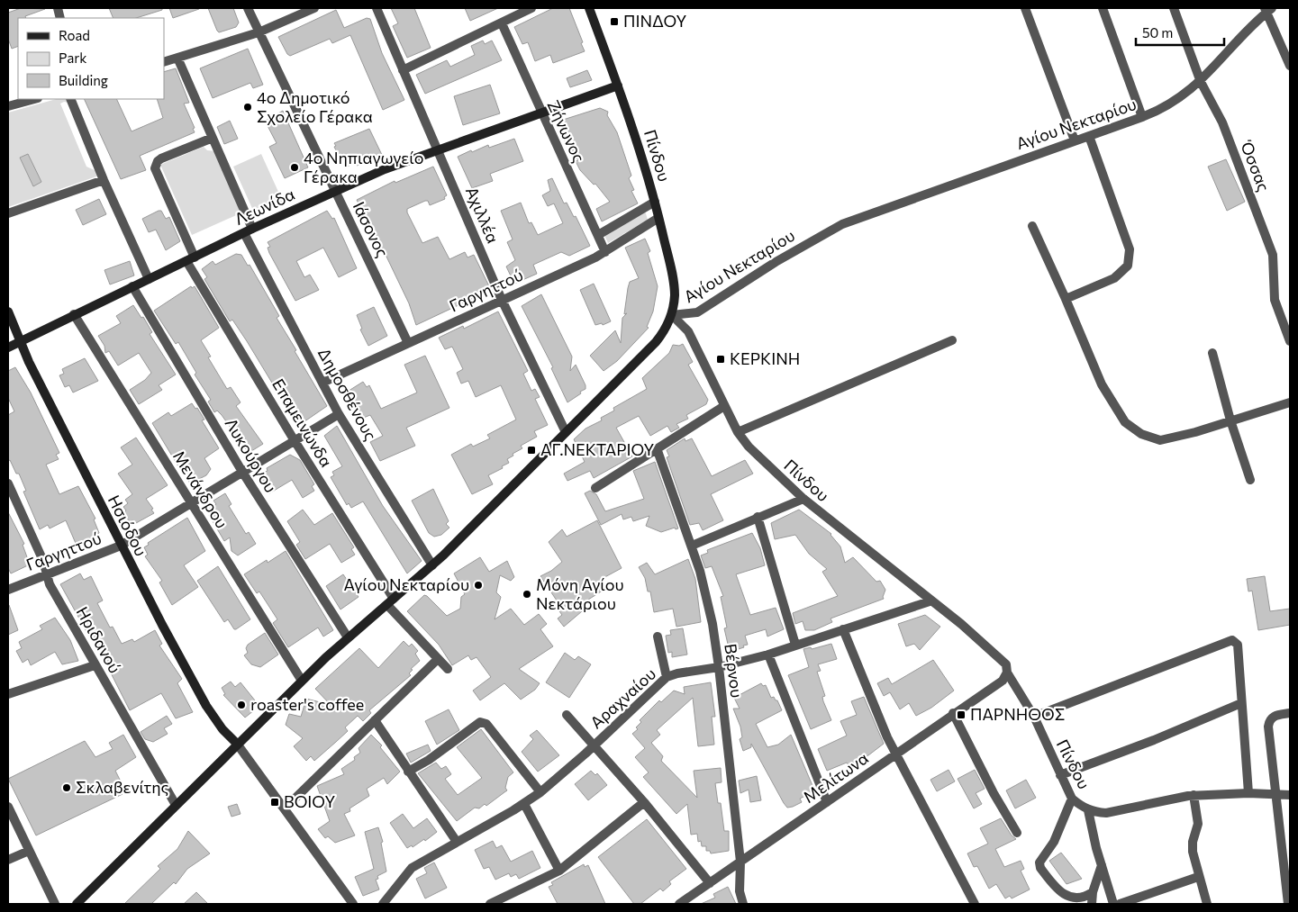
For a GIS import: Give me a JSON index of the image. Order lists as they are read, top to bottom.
{
  "streets": {
    "street": [
      "Αγίου Νεκταρίου",
      "Ζήνωνος",
      "Πίνδου",
      "Όσσας",
      "Λεωνίδα",
      "Αχιλλέα",
      "Ιάσονος",
      "Γαργηττού",
      "Δημοσθένους",
      "Επαμεινώνδα",
      "Λυκούργου",
      "Μενάνδρου",
      "Ησιόδου",
      "Ηριδανού",
      "Βέρνου",
      "Αραχναίου",
      "Μελίτωνα"
    ]
  },
  "crossings": [
    ["Αγίου Νεκταρίου", "Πίνδου"],
    ["Αγίου Νεκταρίου", "Όσσας"],
    ["Αγίου Νεκταρίου", "Αχιλλέα"],
    ["Αγίου Νεκταρίου", "Δημοσθένους"],
    ["Αγίου Νεκταρίου", "Επαμεινώνδα"],
    ["Αγίου Νεκταρίου", "Λυκούργου"],
    ["Αγίου Νεκταρίου", "Μενάνδρου"],
    ["Αγίου Νεκταρίου", "Ησιόδου"],
    ["Αγίου Νεκταρίου", "Ηριδανού"],
    ["Ζήνωνος", "Λεωνίδα"],
    ["Ζήνωνος", "Γαργηττού"],
    ["Πίνδου", "Λεωνίδα"],
    ["Πίνδου", "Γαργηττού"],
    ["Πίνδου", "Αραχναίου"],
    ["Πίνδου", "Μελίτωνα"],
    ["Λεωνίδα", "Αχιλλέα"],
    ["Λεωνίδα", "Ιάσονος"],
    ["Λεωνίδα", "Δημοσθένους"],
    ["Λεωνίδα", "Επαμεινώνδα"],
    ["Λεωνίδα", "Λυκούργου"],
    ["Λεωνίδα", "Μενάνδρου"],
    ["Λεωνίδα", "Ησιόδου"],
    ["Αχιλλέα", "Γαργηττού"],
    ["Ιάσονος", "Γαργηττού"],
    ["Γαργηττού", "Δημοσθένους"],
    ["Γαργηττού", "Επαμεινώνδα"],
    ["Γαργηττού", "Λυκούργου"],
    ["Γαργηττού", "Μενάνδρου"],
    ["Γαργηττού", "Ησιόδου"],
    ["Γαργηττού", "Ηριδανού"],
    ["Δημοσθένους", "Επαμεινώνδα"],
    ["Βέρνου", "Αραχναίου"],
    ["Βέρνου", "Μελίτωνα"]
  ],
  "places": {
    "transit": [
      "ΠΙΝΔΟΥ",
      "ΚΕΡΚΙΝΗ",
      "ΑΓ.ΝΕΚΤΑΡΙΟΥ",
      "ΠΑΡΝΗΘΟΣ",
      "ΒΟΙΟΥ"
    ],
    "other": [
      "4ο Δημοτικό Σχολείο Γέρακα",
      "4ο Νηπιαγωγείο Γέρακα",
      "Αγίου Νεκταρίου",
      "Μόνη Αγίου Νεκτάριου",
      "roaster's coffee",
      "Σκλαβενίτης"
    ]
  },
  "legend": ["Road", "Park", "Building"],
  "scale_bar": "50 m"
}
